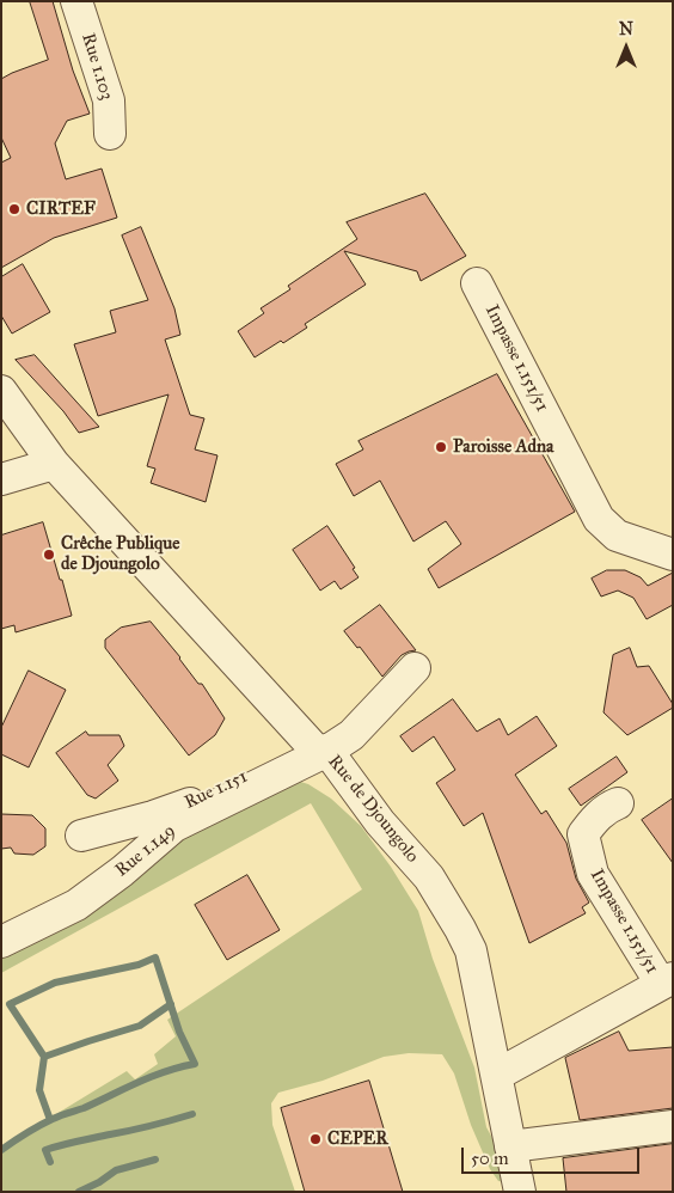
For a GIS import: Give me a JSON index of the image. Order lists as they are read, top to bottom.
{
  "streets": {
    "street": [
      "Rue 1.103",
      "Impasse 1.151/51",
      "Rue 1.151",
      "Rue de Djoungolo",
      "Rue 1.149"
    ]
  },
  "crossings": [
    ["Rue 1.151", "Rue de Djoungolo"],
    ["Rue 1.151", "Rue 1.149"],
    ["Rue de Djoungolo", "Rue 1.149"]
  ],
  "places": [
    "CIRTEF",
    "Paroisse Adna",
    "Crêche Publique de Djoungolo",
    "CEPER"
  ],
  "scale_bar": "50 m",
  "north": "top"
}
